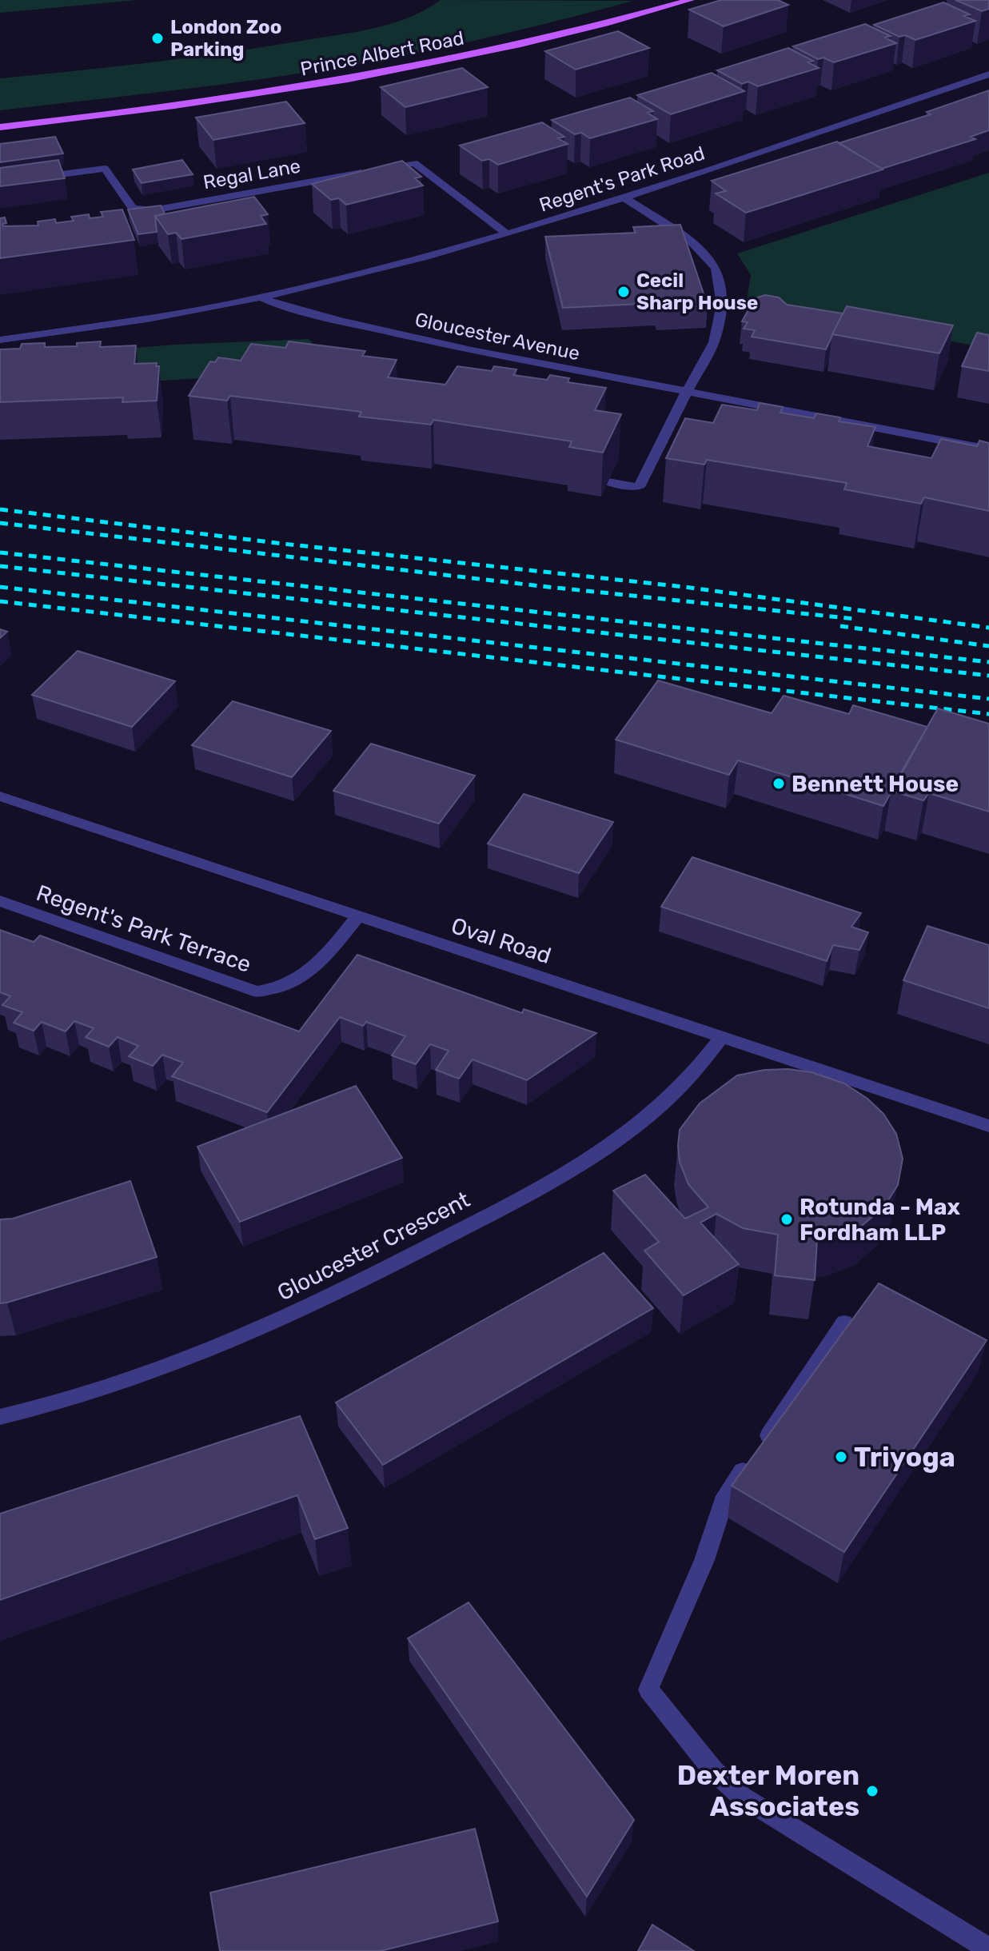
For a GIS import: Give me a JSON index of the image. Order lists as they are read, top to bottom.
{
  "streets": {
    "main road": ["Prince Albert Road"],
    "street": [
      "Regal Lane",
      "Regent's Park Road",
      "Gloucester Avenue",
      "Regent's Park Terrace",
      "Oval Road",
      "Gloucester Crescent"
    ]
  },
  "crossings": [
    ["Regal Lane", "Regent's Park Road"],
    ["Regent's Park Road", "Gloucester Avenue"],
    ["Regent's Park Terrace", "Oval Road"],
    ["Oval Road", "Gloucester Crescent"]
  ],
  "places": [
    "London Zoo Parking",
    "Cecil Sharp House",
    "Bennett House",
    "Rotunda - Max Fordham LLP",
    "Triyoga",
    "Dexter Moren Associates"
  ]
}
